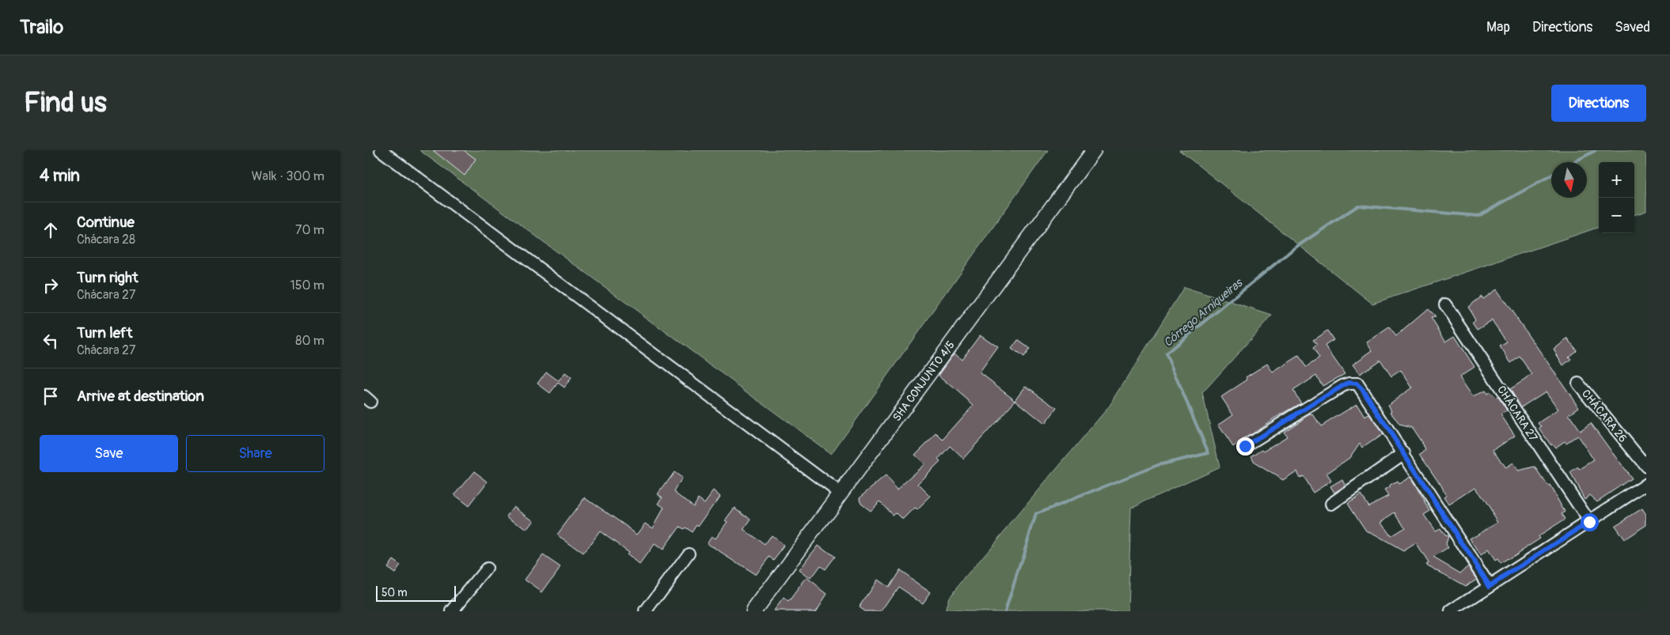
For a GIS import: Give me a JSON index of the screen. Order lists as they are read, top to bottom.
{
  "streets": {
    "street": ["SHA CONJUNTO 4/5", "CHÁCARA 27", "CHÁCARA 26"]
  },
  "water": ["Córrego Arniqueiras"],
  "scale_bar": "50 m",
  "north": "bottom",
  "page": {
    "header": "Trailo",
    "nav": ["Map", "Directions", "Saved"],
    "buttons": [
      "Directions",
      ["Save", "Share"]
    ],
    "title": "Find us",
    "heading": ["4 min", "Walk · 300 m"],
    "map_buttons": ["+", "−"],
    "list": [
      ["Continue", "Chácara 28", "70 m"],
      ["Turn right", "Chácara 27", "150 m"],
      ["Turn left", "Chácara 27", "80 m"],
      "Arrive at destination"
    ],
    "scale": "50 m"
  }
}
